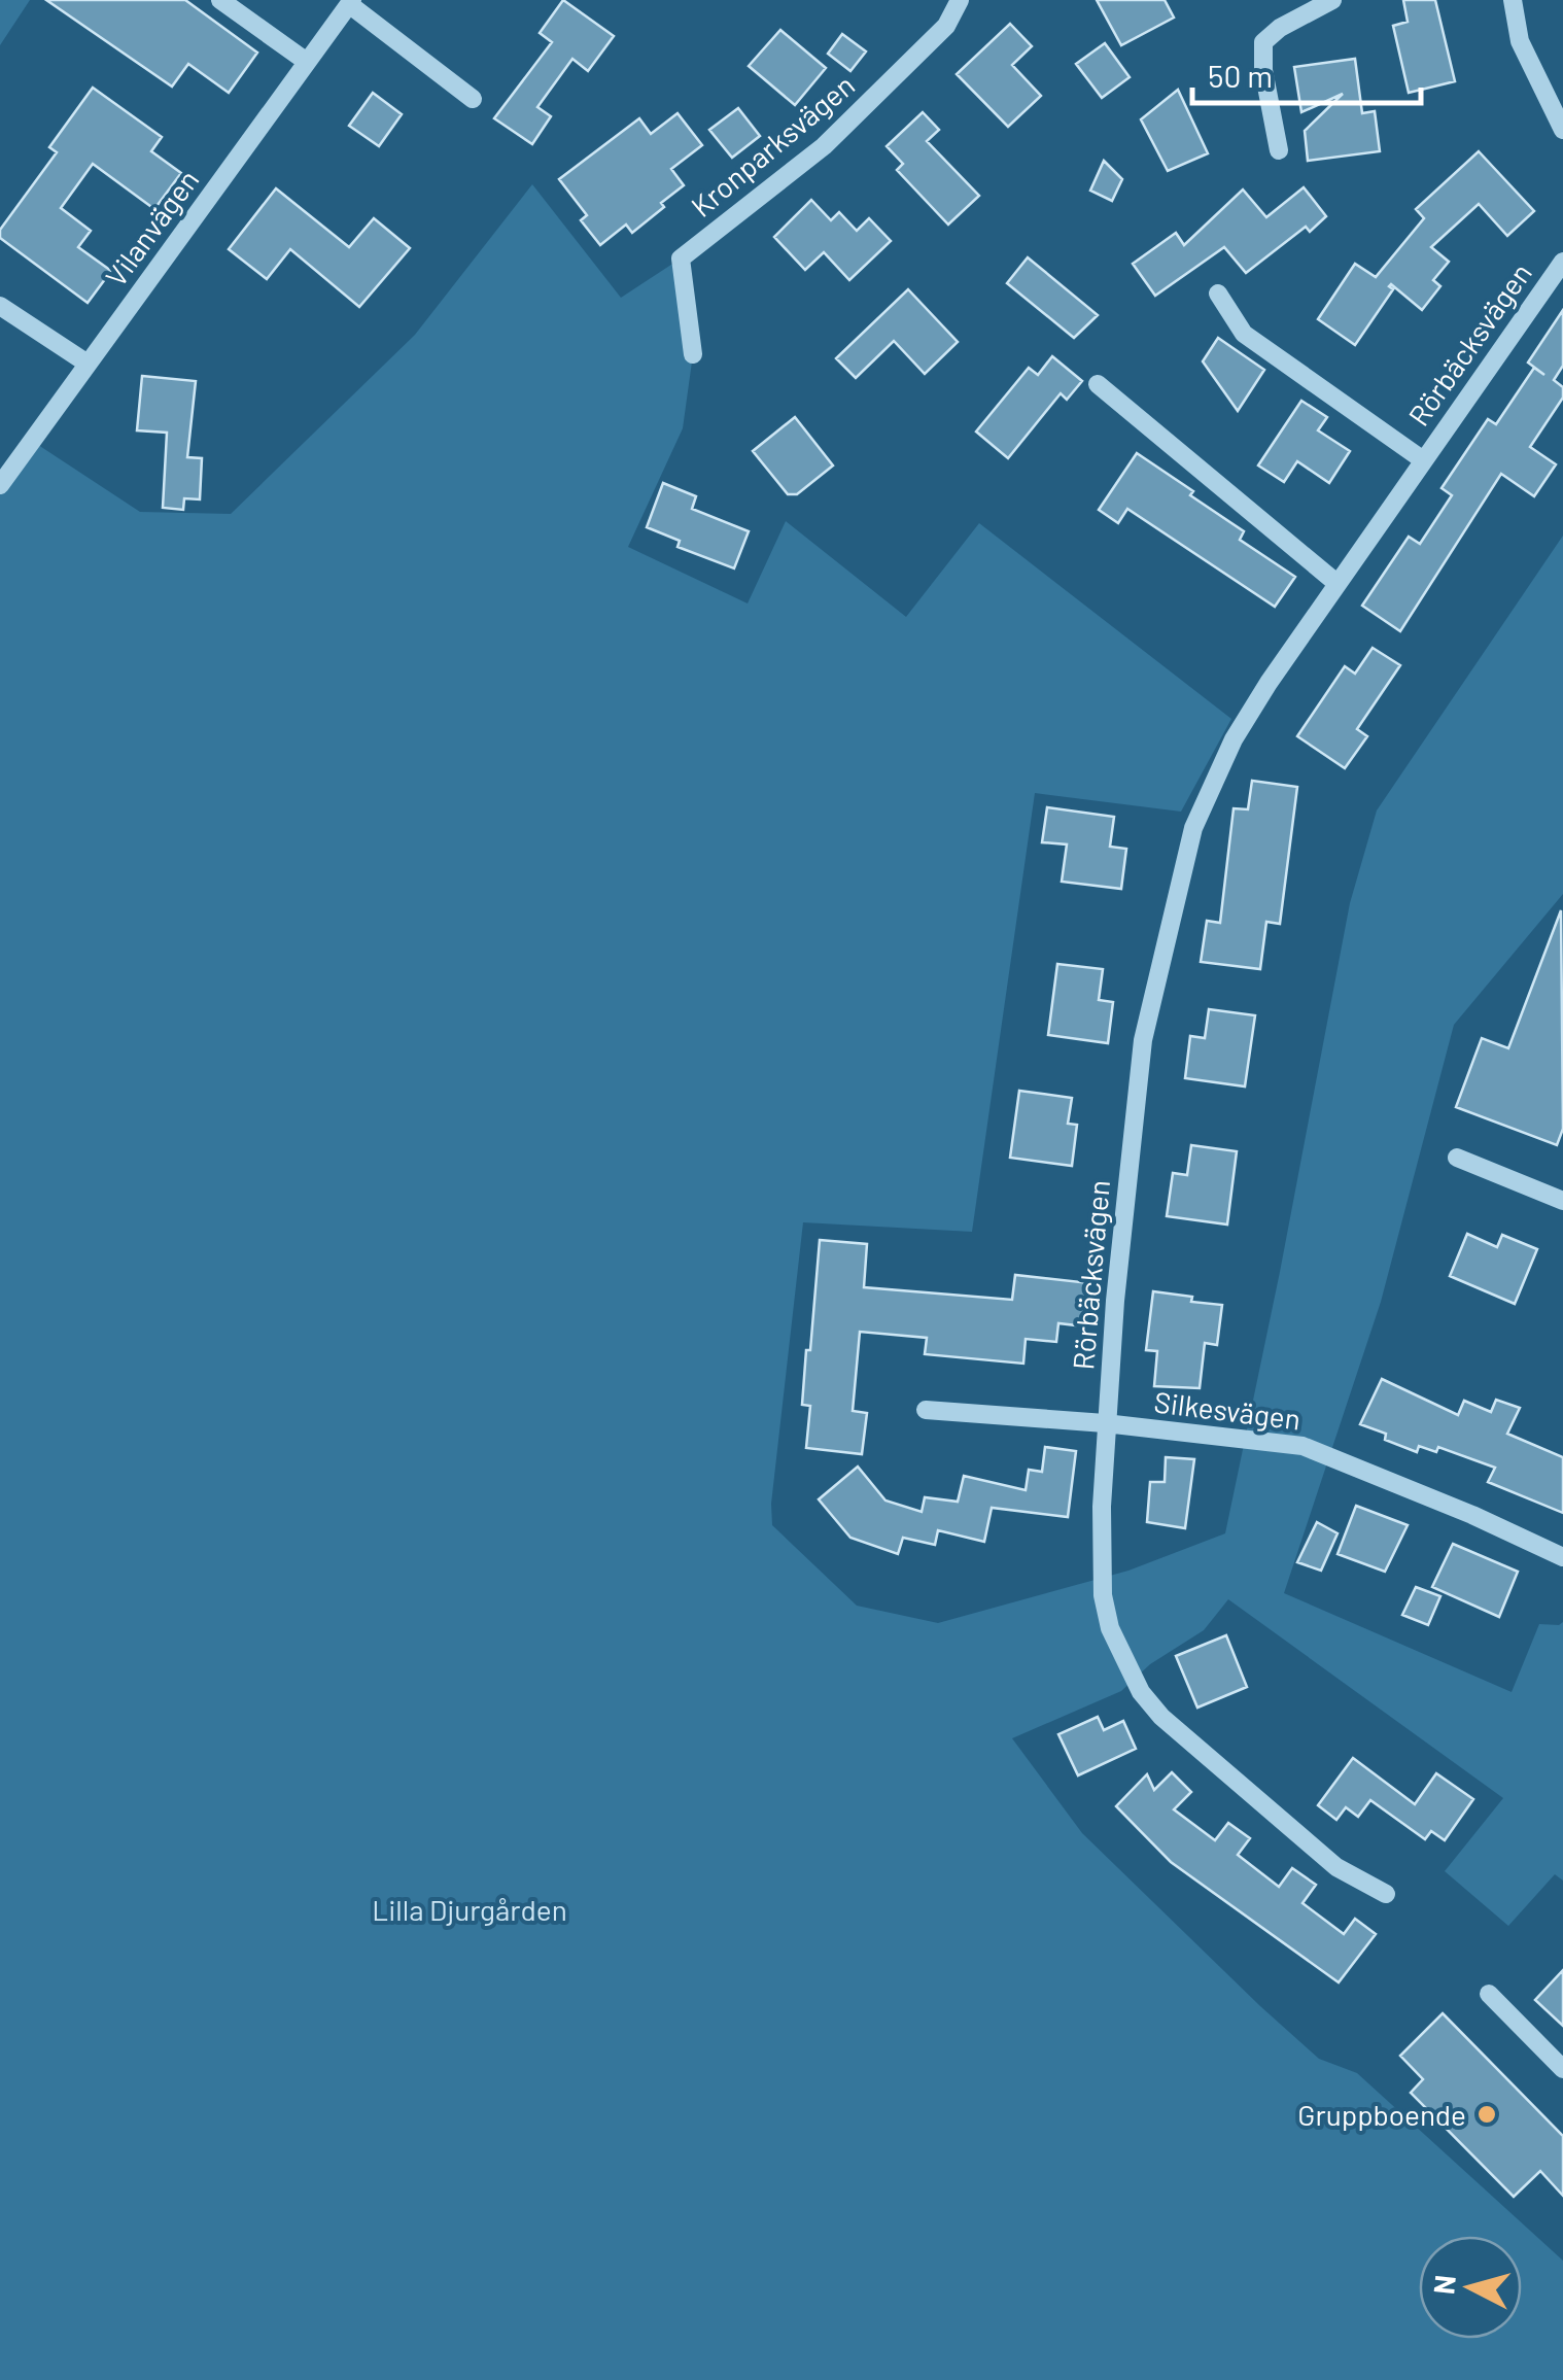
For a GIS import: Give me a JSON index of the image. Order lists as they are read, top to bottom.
{
  "streets": {
    "street": [
      "Kronparksvägen",
      "Vilanvägen",
      "Rörbäcksvägen",
      "Silkesvägen"
    ]
  },
  "crossings": [
    ["Rörbäcksvägen", "Silkesvägen"]
  ],
  "parks": ["Lilla Djurgården"],
  "places": ["Gruppboende"],
  "scale_bar": "50 m",
  "north": "left"
}
